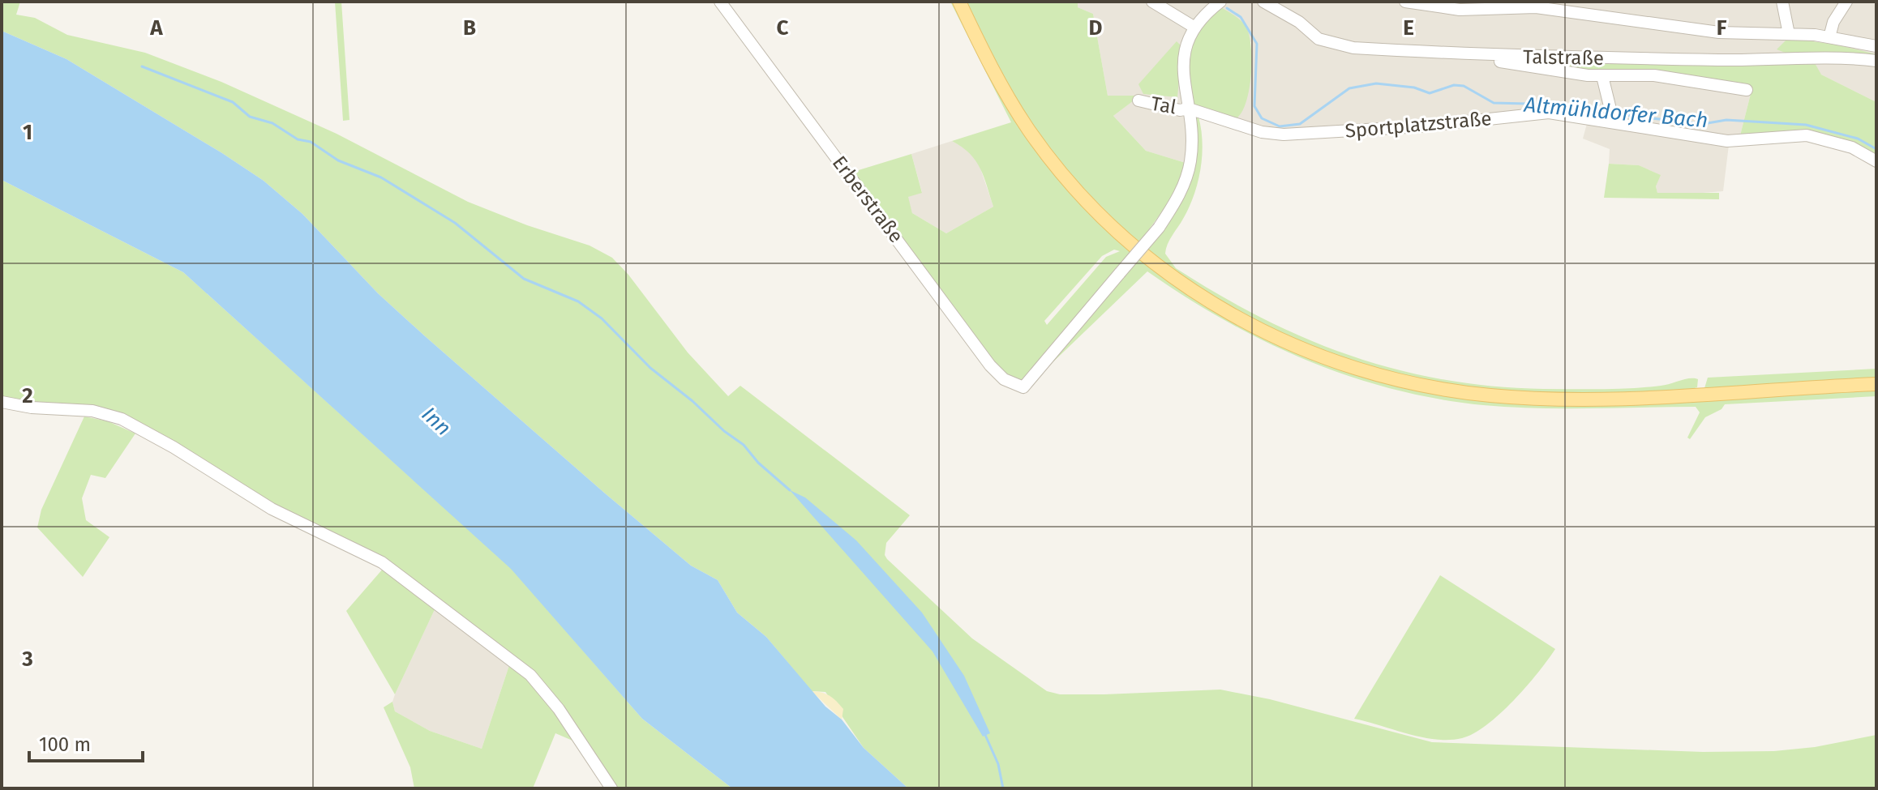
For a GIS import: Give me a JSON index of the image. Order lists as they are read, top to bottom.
{
  "streets": {
    "street": [
      "Talstraße",
      "Tal",
      "Sportplatzstraße",
      "Erberstraße"
    ]
  },
  "crossings": [
    ["Tal", "Sportplatzstraße"],
    ["Tal", "Erberstraße"],
    ["Sportplatzstraße", "Erberstraße"]
  ],
  "water": ["Altmühldorfer Bach", "Inn"],
  "scale_bar": "100 m",
  "grid": {
    "columns": [
      "A",
      "B",
      "C",
      "D",
      "E",
      "F"
    ],
    "rows": ["1", "2", "3"]
  }
}
